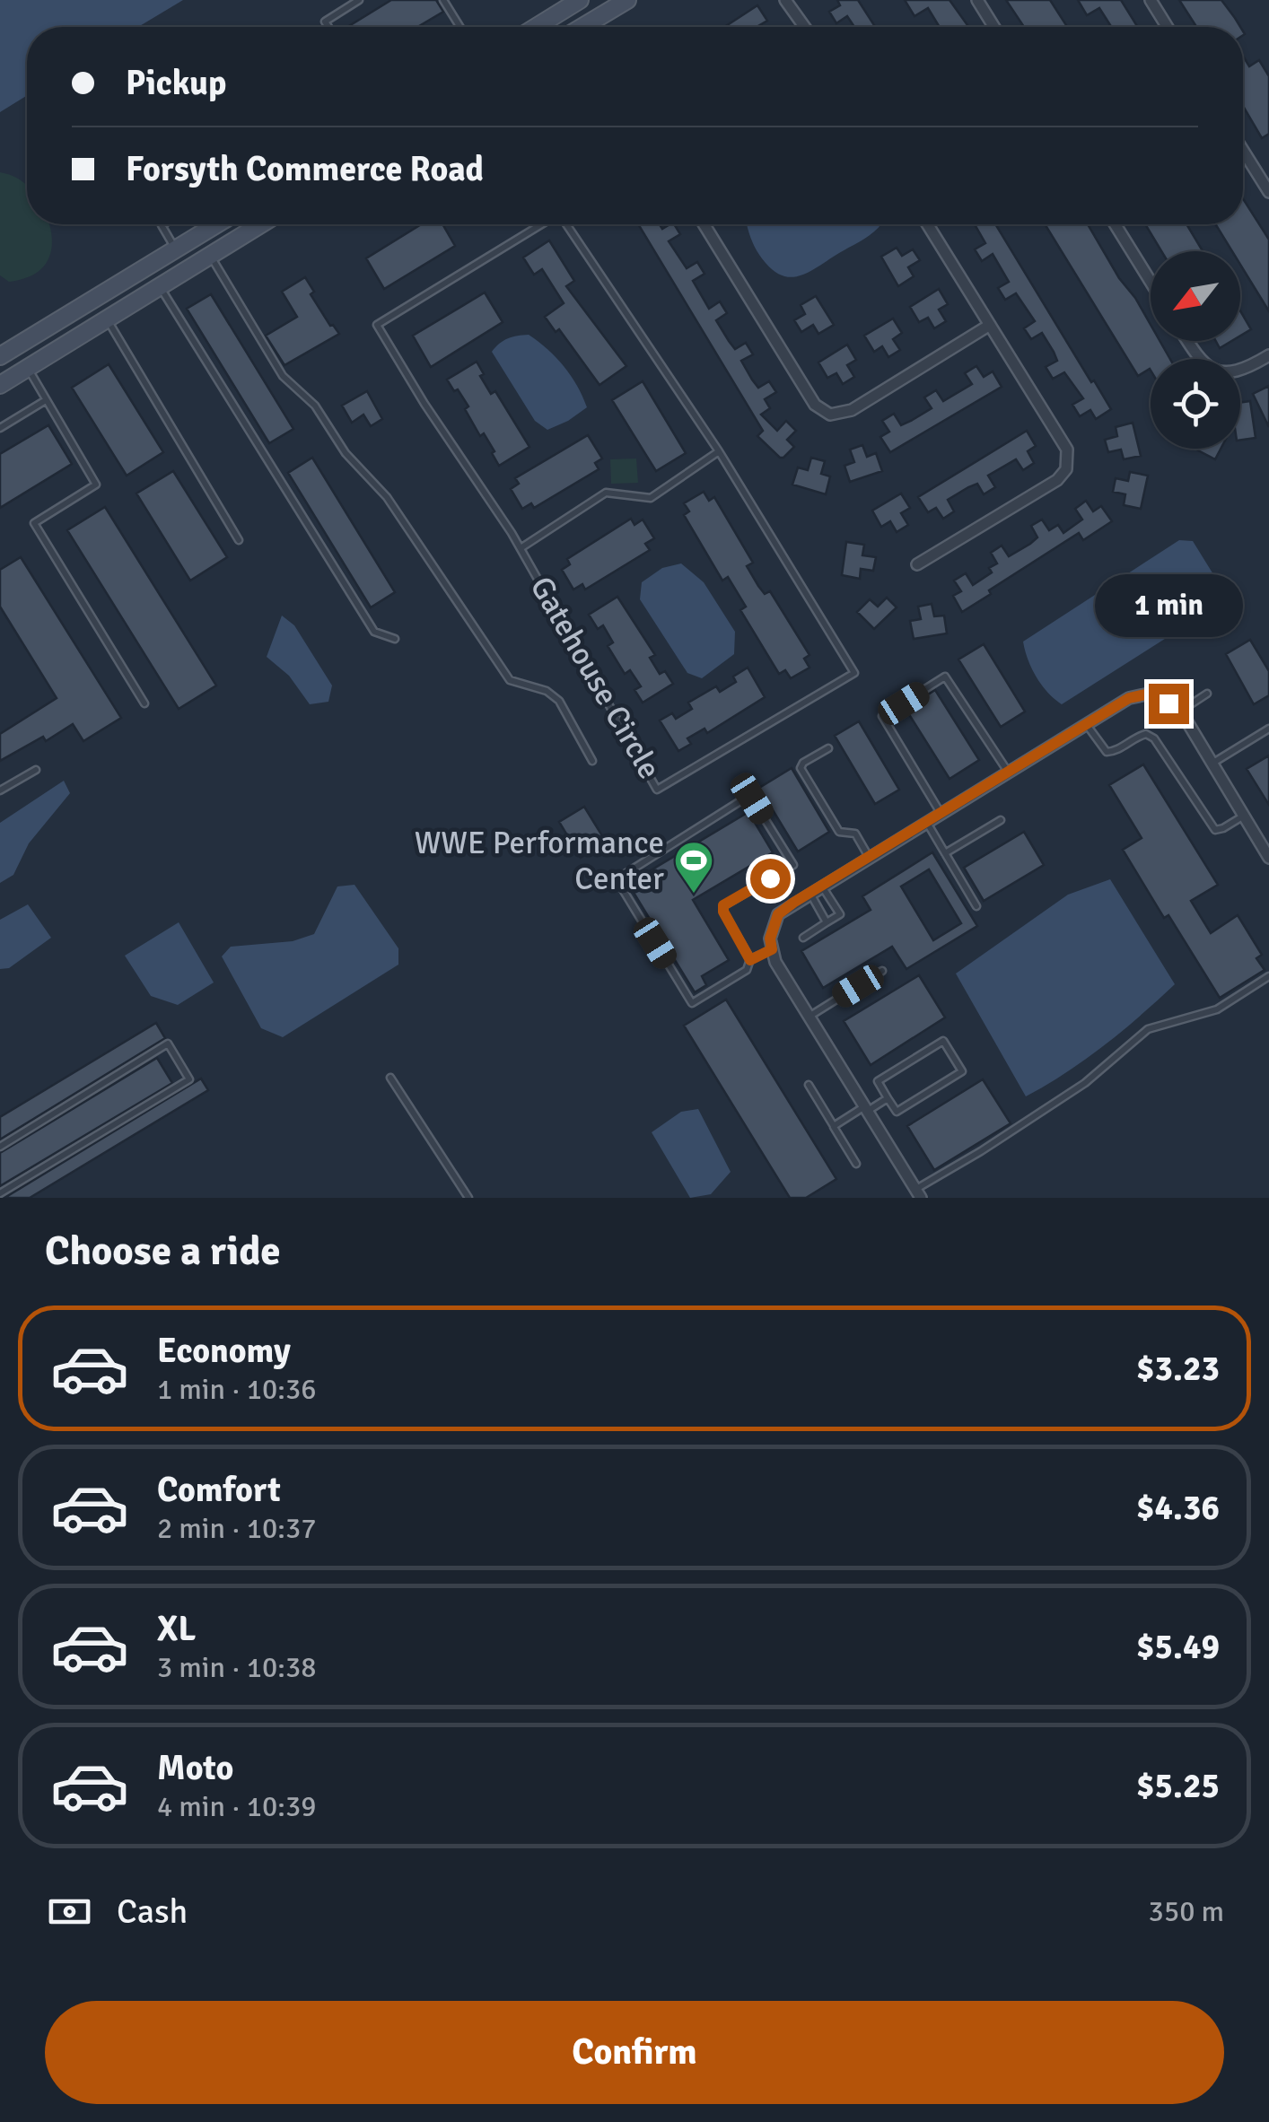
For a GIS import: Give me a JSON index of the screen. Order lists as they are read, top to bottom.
{
  "streets": {
    "lane": ["Gatehouse Circle"]
  },
  "places": {
    "sports": ["WWE Performance Center"]
  },
  "north": "bottom left",
  "page": {
    "banner": ["Pickup", "Forsyth Commerce Road"],
    "bubble": "1 min",
    "heading": "Choose a ride",
    "list": [
      {
        "name": "Economy",
        "note": "1 min · 10:36",
        "value": "$3.23"
      },
      {
        "name": "Comfort",
        "note": "2 min · 10:37",
        "value": "$4.36"
      },
      {
        "name": "XL",
        "note": "3 min · 10:38",
        "value": "$5.49"
      },
      {
        "name": "Moto",
        "note": "4 min · 10:39",
        "value": "$5.25"
      }
    ],
    "pay": ["Cash", "350 m"],
    "buttons": "Confirm"
  }
}
